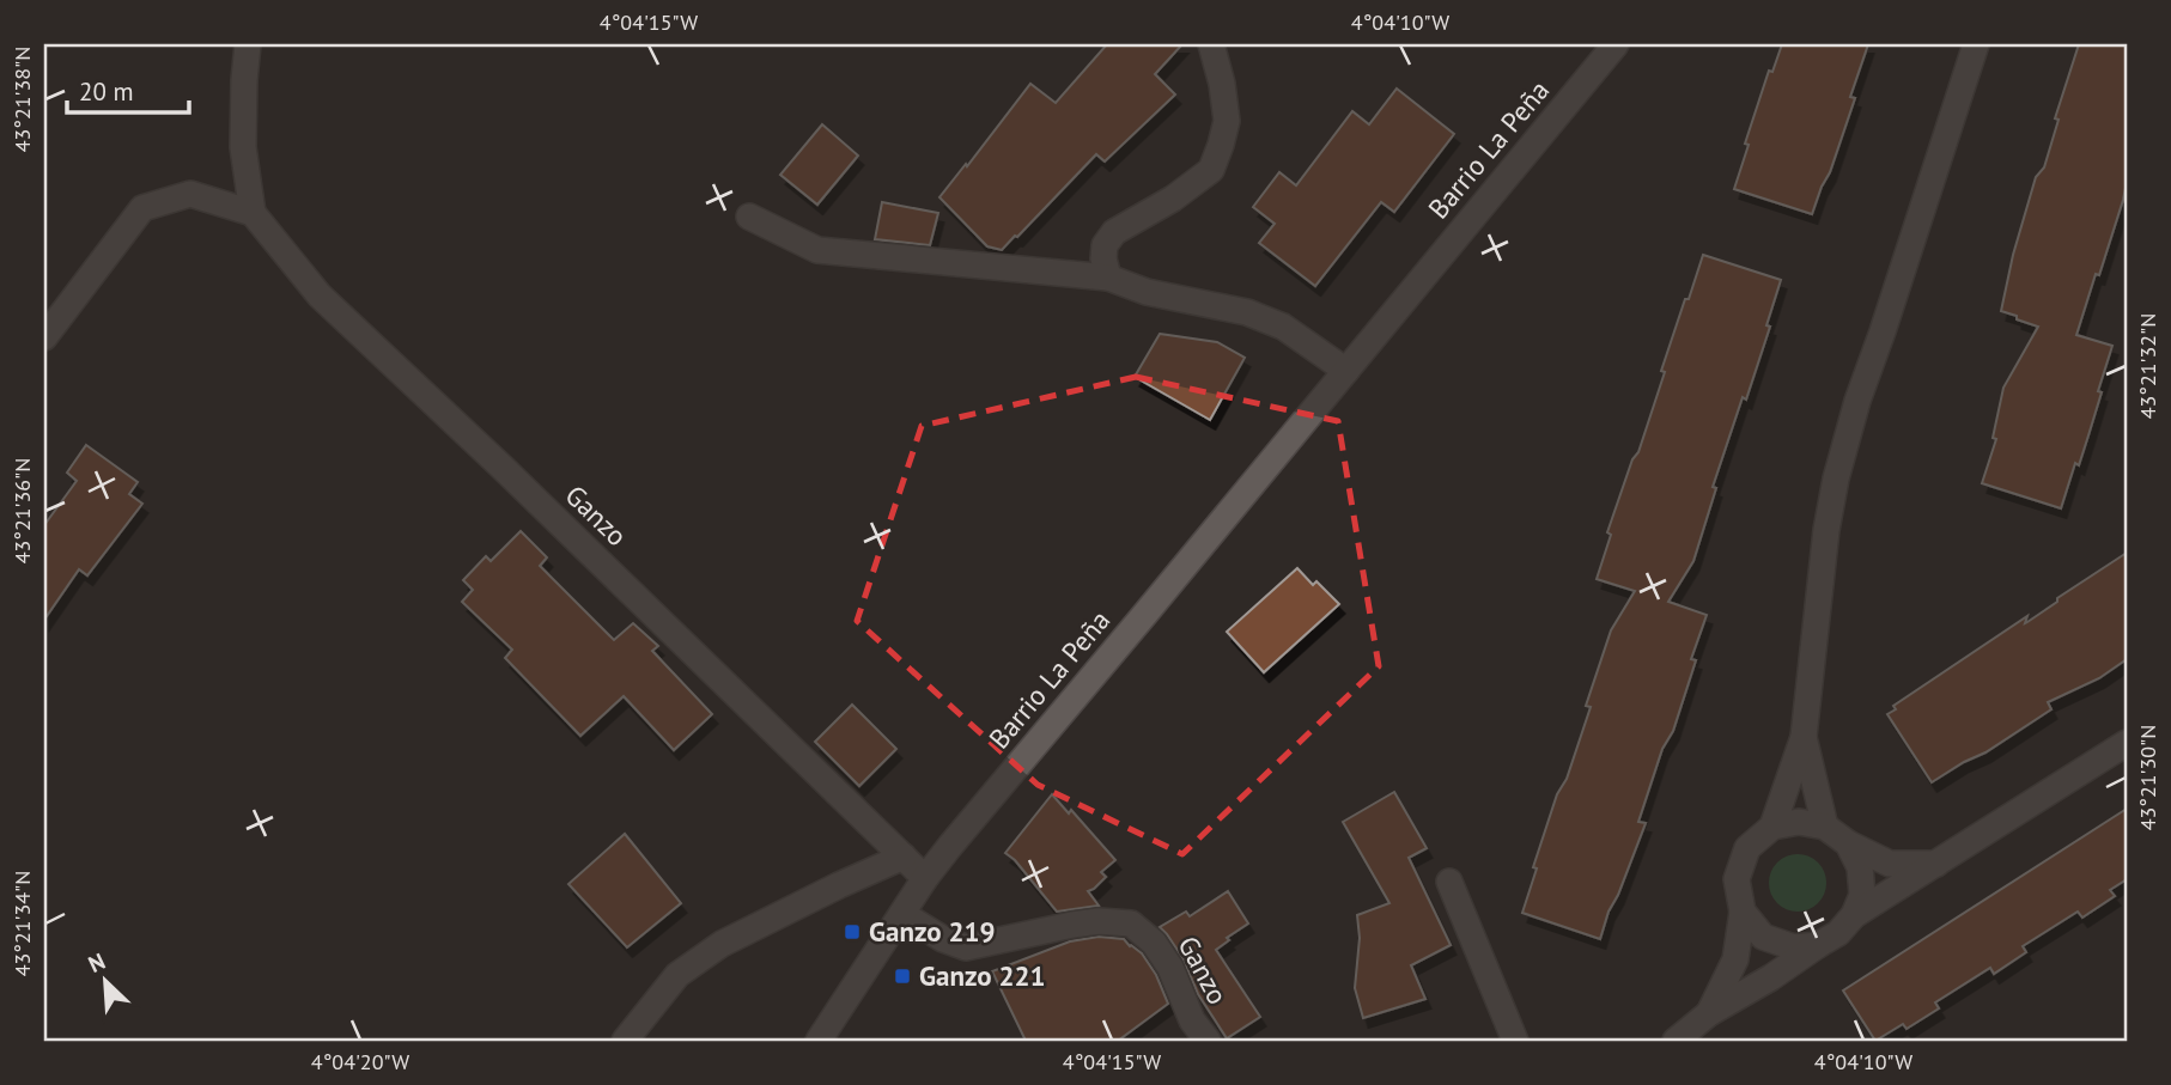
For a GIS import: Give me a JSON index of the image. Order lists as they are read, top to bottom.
{
  "streets": {
    "street": ["Barrio La Peña", "Ganzo"]
  },
  "crossings": [
    ["Barrio La Peña", "Ganzo"]
  ],
  "places": {
    "transit": ["Ganzo 219", "Ganzo 221"]
  },
  "scale_bar": "20 m",
  "north": "top left",
  "coordinates": [
    "4°04'15\"W",
    "4°04'10\"W",
    "43°21'38\"N",
    "43°21'32\"N",
    "43°21'36\"N",
    "43°21'30\"N",
    "43°21'34\"N",
    "4°04'20\"W"
  ]
}
